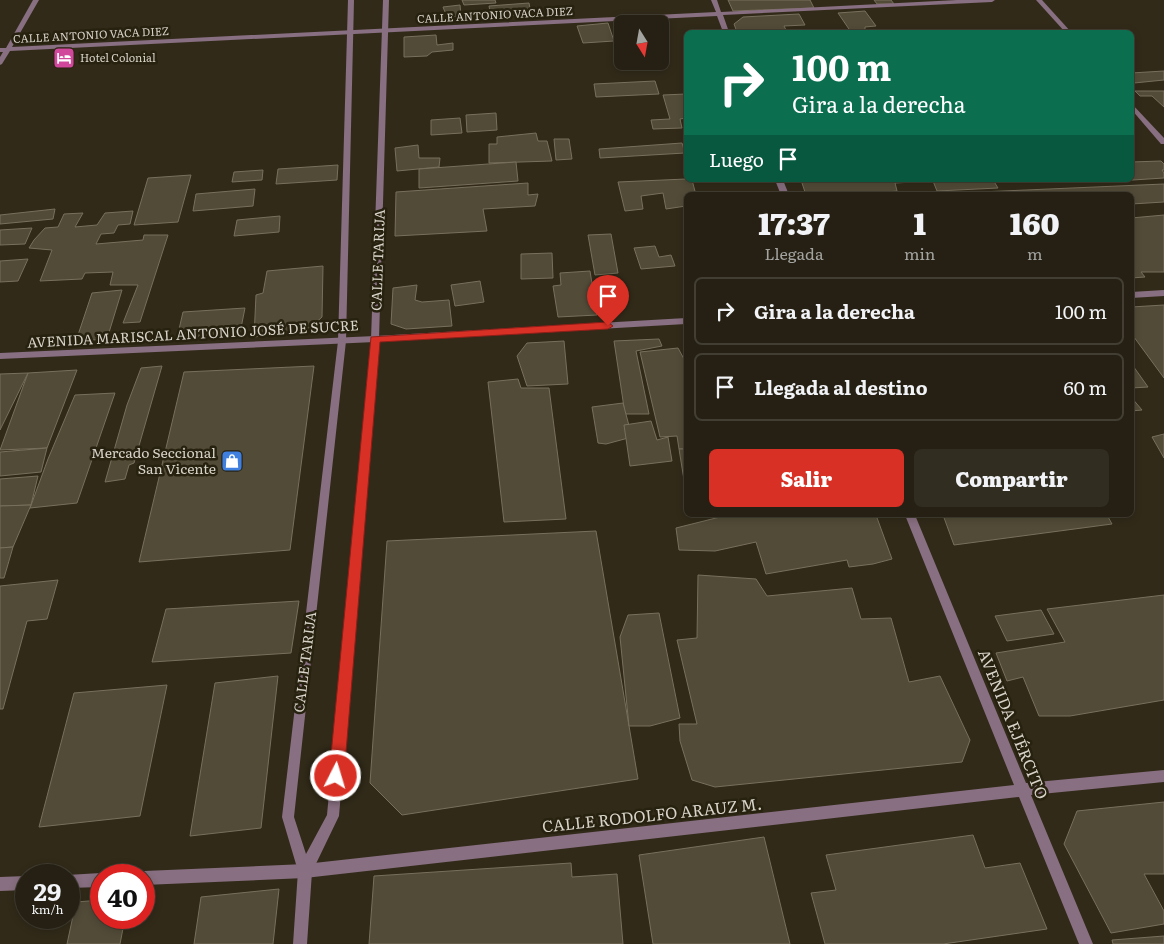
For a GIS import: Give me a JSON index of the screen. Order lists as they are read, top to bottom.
{
  "streets": {
    "street": [
      "CALLE ANTONIO VACA DIEZ",
      "CALLE TARIJA",
      "AVENIDA MARISCAL ANTONIO JOSÉ DE SUCRE",
      "AVENIDA EJÉRCITO",
      "CALLE RODOLFO ARAUZ M."
    ]
  },
  "crossings": [
    ["CALLE ANTONIO VACA DIEZ", "CALLE TARIJA"],
    ["CALLE TARIJA", "AVENIDA MARISCAL ANTONIO JOSÉ DE SUCRE"],
    ["CALLE TARIJA", "CALLE RODOLFO ARAUZ M."],
    ["AVENIDA EJÉRCITO", "CALLE RODOLFO ARAUZ M."]
  ],
  "places": {
    "hotel": ["Hotel Colonial"],
    "shop": ["Mercado Seccional San Vicente"]
  },
  "north": "bottom",
  "page": {
    "turn": ["100 m", "Gira a la derecha"],
    "then": "Luego",
    "eta": [
      "17:37",
      "Llegada",
      "1",
      "min",
      "160",
      "m"
    ],
    "list": [
      {
        "name": "Gira a la derecha",
        "value": "100 m"
      },
      {
        "name": "Llegada al destino",
        "value": "60 m"
      }
    ],
    "buttons": ["Salir", "Compartir"],
    "speed": "29 km/h",
    "limit": "40"
  }
}
